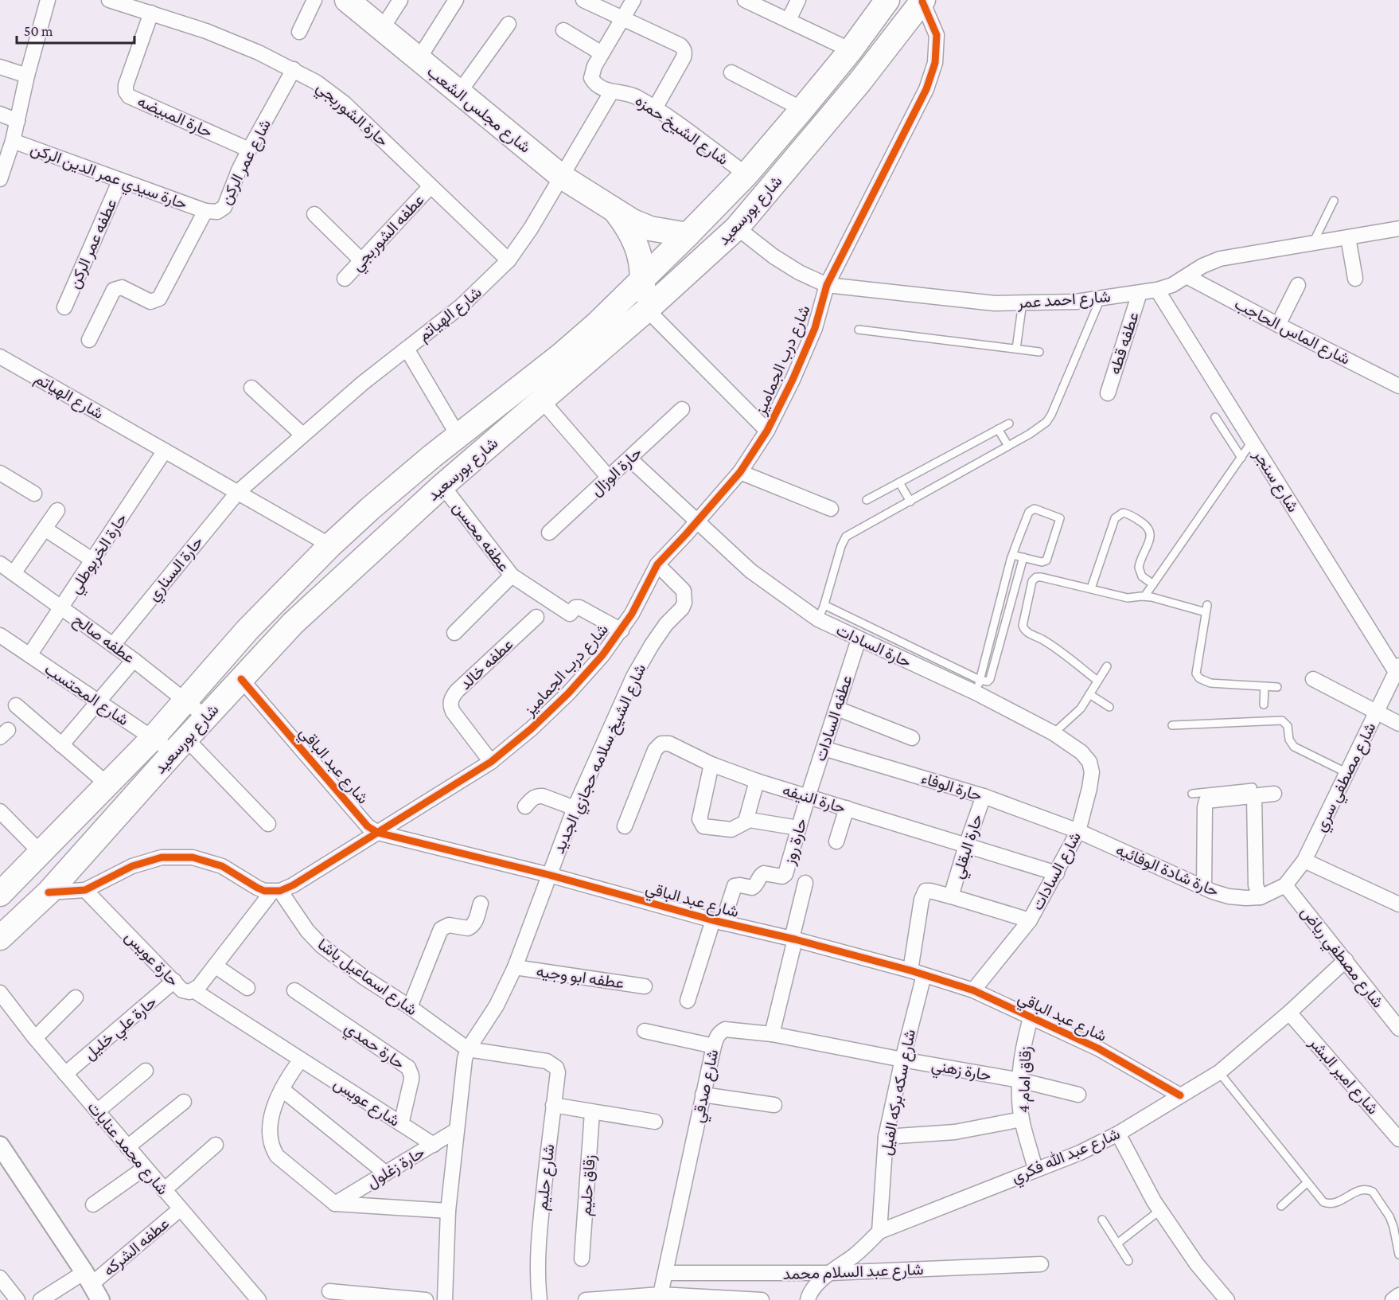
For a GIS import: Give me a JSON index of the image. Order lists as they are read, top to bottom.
{
  "streets": {
    "main road": ["شارع مجلس الشعب", "شارع بورسعيد"],
    "street": [
      "حارة الشوربجي",
      "حارة المبيضه",
      "شارع الشيخ حمزه",
      "شارع عمر الركن",
      "حارة سيدي عمر الدين الركن",
      "عطفه الشوربجي",
      "عطفه عمر الركن",
      "شارع احمد عمر",
      "شارع الهياتم",
      "شارع الماس الحاجب",
      "عطفه قطه",
      "شارع درب الجماميز",
      "حارة الوزال",
      "شارع سنجر",
      "عطفه محسن",
      "حارة الخربوطلي",
      "حارة السناري",
      "عطفه صالح",
      "حارة السادات",
      "عطفه خالد",
      "شارع المحتسب",
      "عطفه السادات",
      "شارع الشيخ سلامه حجازي الجديد",
      "شارع عبد الباقي",
      "شارع مصطفي سري",
      "حارة الوفاء",
      "حارة النيفه",
      "حارة روز",
      "حارة البقلي",
      "حارة شادة الوفائيه",
      "شارع السادات",
      "شارع مصطفي رياض",
      "حارة عويس",
      "شارع اسماعيل باشا",
      "عطفه ابو وجيه",
      "حارة علي خليل",
      "حارة حمدي",
      "حارة زهني",
      "شارع امير البشر",
      "زقاق امام 4",
      "شارع صدقي",
      "شارع سكه بركه الفيل",
      "شارع عويس",
      "شارع محمد عنايات",
      "شارع عبد الله فكري",
      "حارة زغلول",
      "شارع حليم",
      "زقاق حليم",
      "عطفه الشركه",
      "شارع عبد السلام محمد"
    ]
  },
  "crossings": [
    ["شارع مجلس الشعب", "شارع بورسعيد"],
    ["شارع مجلس الشعب", "شارع الهياتم"],
    ["حارة الشوربجي", "حارة المبيضه"],
    ["حارة الشوربجي", "شارع عمر الركن"],
    ["حارة الشوربجي", "عطفه الشوربجي"],
    ["حارة الشوربجي", "شارع الهياتم"],
    ["حارة المبيضه", "شارع عمر الركن"],
    ["شارع الشيخ حمزه", "شارع بورسعيد"],
    ["شارع الشيخ حمزه", "شارع الهياتم"],
    ["شارع عمر الركن", "حارة سيدي عمر الدين الركن"],
    ["حارة سيدي عمر الدين الركن", "عطفه عمر الركن"],
    ["شارع بورسعيد", "شارع احمد عمر"],
    ["شارع بورسعيد", "شارع الهياتم"],
    ["شارع بورسعيد", "شارع درب الجماميز"],
    ["شارع بورسعيد", "عطفه محسن"],
    ["شارع بورسعيد", "عطفه صالح"],
    ["شارع بورسعيد", "شارع المحتسب"],
    ["شارع بورسعيد", "شارع عبد الباقي"],
    ["شارع احمد عمر", "شارع الماس الحاجب"],
    ["شارع احمد عمر", "عطفه قطه"],
    ["شارع احمد عمر", "شارع درب الجماميز"],
    ["شارع احمد عمر", "شارع سنجر"],
    ["شارع الهياتم", "حارة الخربوطلي"],
    ["شارع الهياتم", "حارة السناري"],
    ["شارع درب الجماميز", "عطفه محسن"],
    ["شارع درب الجماميز", "حارة السادات"],
    ["شارع درب الجماميز", "عطفه خالد"],
    ["شارع درب الجماميز", "شارع الشيخ سلامه حجازي الجديد"],
    ["شارع درب الجماميز", "شارع عبد الباقي"],
    ["شارع درب الجماميز", "حارة عويس"],
    ["شارع درب الجماميز", "شارع اسماعيل باشا"],
    ["حارة الوزال", "حارة السادات"],
    ["شارع سنجر", "شارع مصطفي سري"],
    ["حارة الخربوطلي", "عطفه صالح"],
    ["حارة الخربوطلي", "شارع المحتسب"],
    ["حارة السناري", "عطفه صالح"],
    ["حارة السادات", "عطفه السادات"],
    ["حارة السادات", "شارع السادات"],
    ["عطفه السادات", "حارة الوفاء"],
    ["عطفه السادات", "حارة النيفه"],
    ["عطفه السادات", "حارة روز"],
    ["شارع الشيخ سلامه حجازي الجديد", "شارع عبد الباقي"],
    ["شارع الشيخ سلامه حجازي الجديد", "شارع اسماعيل باشا"],
    ["شارع الشيخ سلامه حجازي الجديد", "عطفه ابو وجيه"],
    ["شارع الشيخ سلامه حجازي الجديد", "حارة زغلول"],
    ["شارع الشيخ سلامه حجازي الجديد", "شارع حليم"],
    ["شارع عبد الباقي", "حارة روز"],
    ["شارع عبد الباقي", "شارع السادات"],
    ["شارع عبد الباقي", "زقاق امام 4"],
    ["شارع عبد الباقي", "شارع سكه بركه الفيل"],
    ["شارع عبد الباقي", "شارع عبد الله فكري"],
    ["شارع مصطفي سري", "حارة شادة الوفائيه"],
    ["شارع مصطفي سري", "شارع مصطفي رياض"],
    ["حارة الوفاء", "حارة البقلي"],
    ["حارة الوفاء", "حارة شادة الوفائيه"],
    ["حارة الوفاء", "شارع السادات"],
    ["حارة النيفه", "حارة روز"],
    ["حارة النيفه", "حارة البقلي"],
    ["حارة النيفه", "شارع السادات"],
    ["حارة البقلي", "شارع سكه بركه الفيل"],
    ["حارة شادة الوفائيه", "شارع السادات"],
    ["حارة شادة الوفائيه", "شارع مصطفي رياض"],
    ["شارع مصطفي رياض", "شارع عبد الله فكري"],
    ["حارة عويس", "شارع اسماعيل باشا"],
    ["حارة عويس", "حارة علي خليل"],
    ["حارة عويس", "شارع عويس"],
    ["شارع اسماعيل باشا", "شارع حليم"],
    ["حارة علي خليل", "شارع محمد عنايات"],
    ["حارة حمدي", "شارع عويس"],
    ["حارة زهني", "زقاق امام 4"],
    ["حارة زهني", "شارع صدقي"],
    ["حارة زهني", "شارع سكه بركه الفيل"],
    ["شارع امير البشر", "شارع عبد الله فكري"],
    ["زقاق امام 4", "شارع عبد الله فكري"],
    ["شارع صدقي", "شارع سكه بركه الفيل"],
    ["شارع صدقي", "شارع عبد السلام محمد"],
    ["شارع سكه بركه الفيل", "شارع عبد الله فكري"],
    ["شارع عويس", "حارة زغلول"],
    ["شارع محمد عنايات", "عطفه الشركه"]
  ],
  "scale_bar": "50 m"
}
